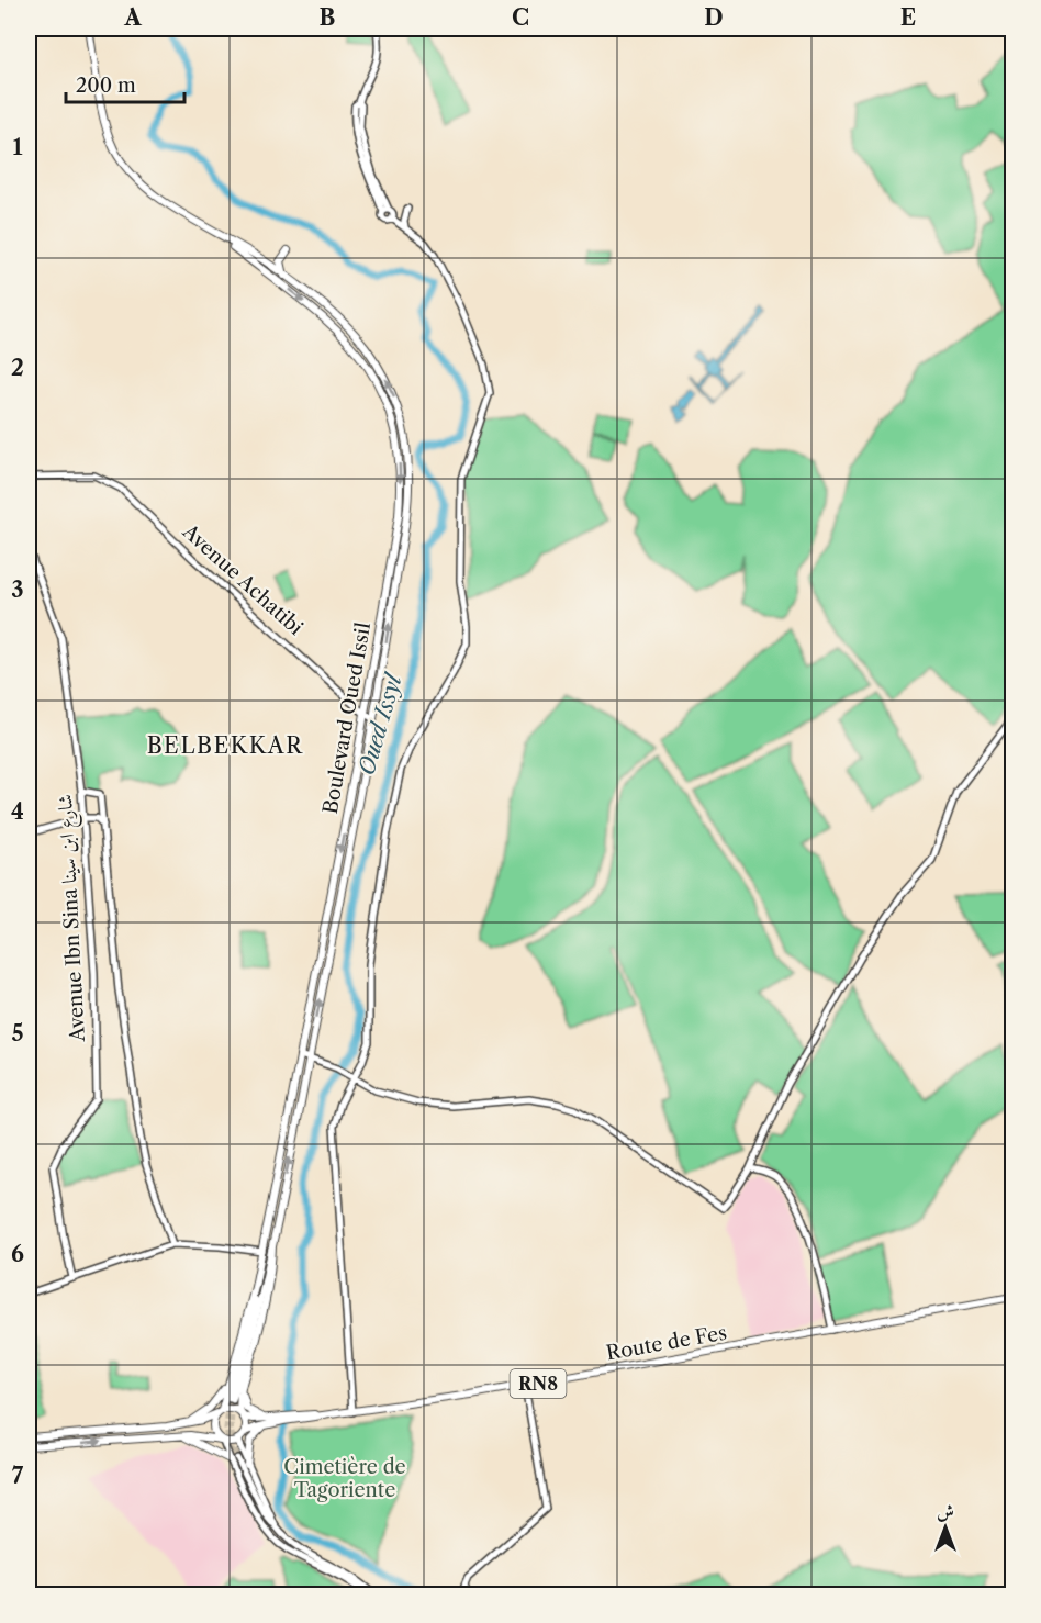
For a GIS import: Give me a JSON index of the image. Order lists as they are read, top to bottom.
{
  "streets": {
    "main road": ["Boulevard Oued Issil", "Route de Fes", "RN8"],
    "street": ["Avenue Achatibi", "Avenue Ibn Sina شارع ابن سينا"]
  },
  "crossings": [
    ["Avenue Achatibi", "Boulevard Oued Issil"],
    ["Boulevard Oued Issil", "Route de Fes"],
    ["Boulevard Oued Issil", "RN8"],
    ["Route de Fes", "RN8"]
  ],
  "districts": ["BELBEKKAR"],
  "water": ["Oued Issyl"],
  "parks": ["Cimetière de Tagoriente"],
  "scale_bar": "200 m",
  "north": "top",
  "grid": {
    "columns": [
      "A",
      "B",
      "C",
      "D",
      "E"
    ],
    "rows": [
      "1",
      "2",
      "3",
      "4",
      "5",
      "6",
      "7"
    ]
  }
}
